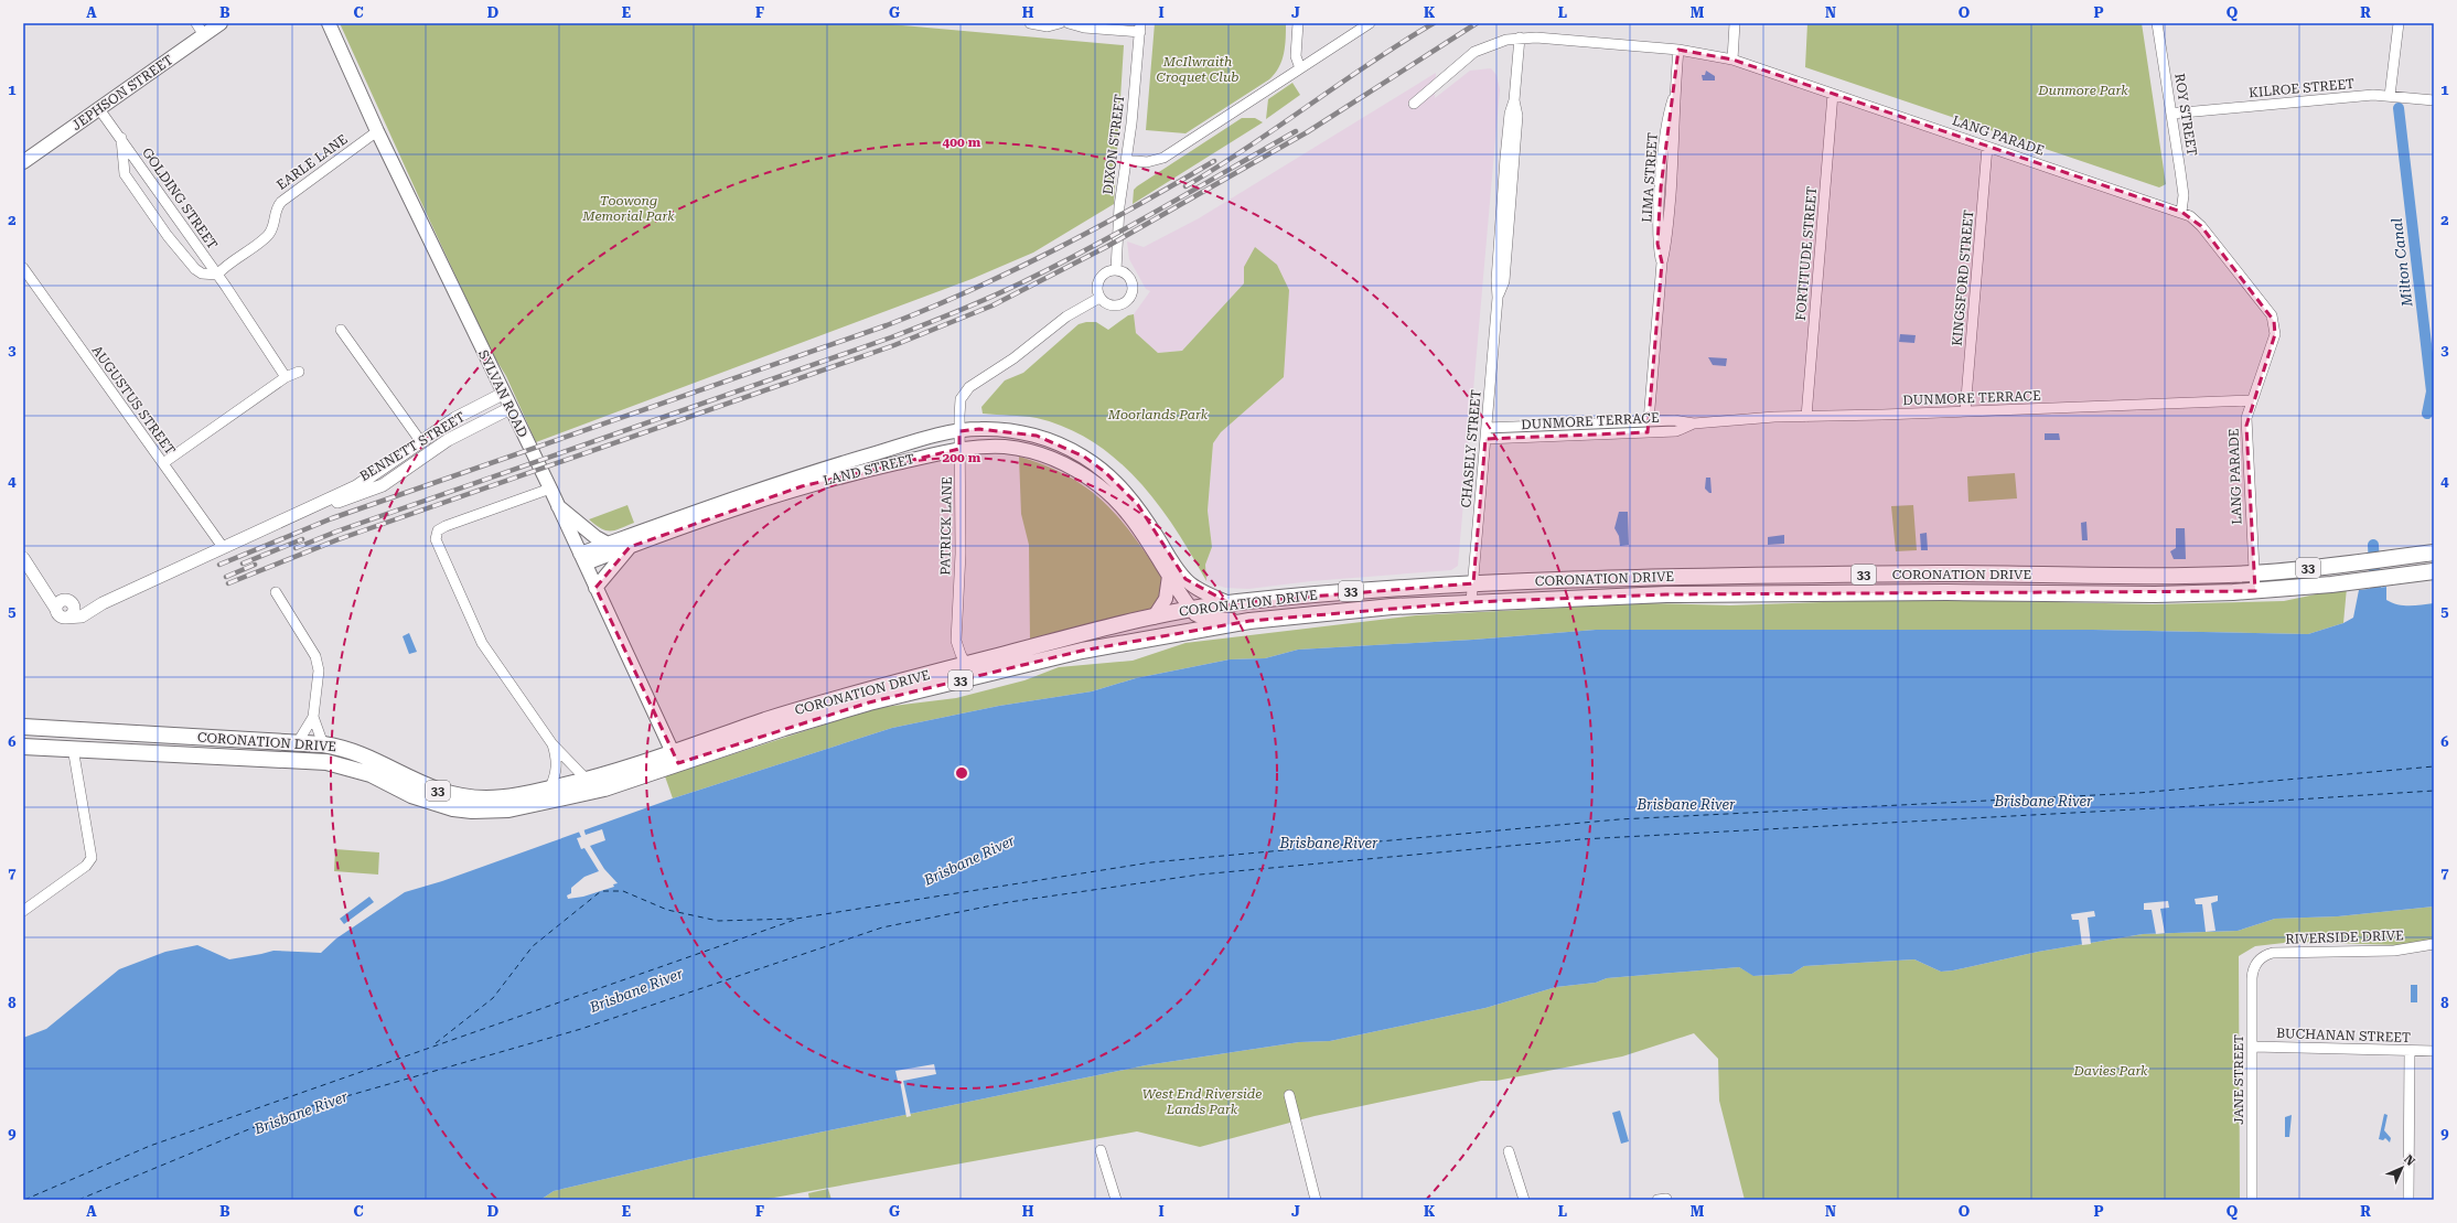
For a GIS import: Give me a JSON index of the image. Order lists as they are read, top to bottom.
{
  "streets": {
    "highway": ["33", "CORONATION DRIVE"],
    "main road": ["JEPHSON STREET", "SYLVAN ROAD", "LAND STREET"],
    "street": [
      "KILROE STREET",
      "ROY STREET",
      "LANG PARADE",
      "DIXON STREET",
      "EARLE LANE",
      "LIMA STREET",
      "GOLDING STREET",
      "FORTITUDE STREET",
      "KINGSFORD STREET",
      "DUNMORE TERRACE",
      "AUGUSTUS STREET",
      "BENNETT STREET",
      "CHASELY STREET",
      "PATRICK LANE",
      "RIVERSIDE DRIVE",
      "BUCHANAN STREET",
      "JANE STREET"
    ]
  },
  "crossings": [
    ["KILROE STREET", "ROY STREET"],
    ["JEPHSON STREET", "GOLDING STREET"],
    ["ROY STREET", "LANG PARADE"],
    ["LANG PARADE", "LIMA STREET"],
    ["LANG PARADE", "FORTITUDE STREET"],
    ["LANG PARADE", "KINGSFORD STREET"],
    ["LANG PARADE", "DUNMORE TERRACE"],
    ["LANG PARADE", "CHASELY STREET"],
    ["LANG PARADE", "CORONATION DRIVE"],
    ["DIXON STREET", "PATRICK LANE"],
    ["EARLE LANE", "GOLDING STREET"],
    ["EARLE LANE", "SYLVAN ROAD"],
    ["LIMA STREET", "DUNMORE TERRACE"],
    ["FORTITUDE STREET", "DUNMORE TERRACE"],
    ["KINGSFORD STREET", "DUNMORE TERRACE"],
    ["SYLVAN ROAD", "BENNETT STREET"],
    ["SYLVAN ROAD", "LAND STREET"],
    ["SYLVAN ROAD", "CORONATION DRIVE"],
    ["DUNMORE TERRACE", "CHASELY STREET"],
    ["AUGUSTUS STREET", "BENNETT STREET"],
    ["CHASELY STREET", "CORONATION DRIVE"],
    ["LAND STREET", "PATRICK LANE"],
    ["LAND STREET", "CORONATION DRIVE"],
    ["PATRICK LANE", "CORONATION DRIVE"],
    ["33", "CORONATION DRIVE"],
    ["RIVERSIDE DRIVE", "JANE STREET"],
    ["BUCHANAN STREET", "JANE STREET"]
  ],
  "water": ["Milton Canal", "Brisbane River"],
  "parks": [
    "McIlwraith Croquet Club",
    "Dunmore Park",
    "Toowong Memorial Park",
    "Moorlands Park",
    "Davies Park",
    "West End Riverside Lands Park"
  ],
  "north": "top right",
  "grid": {
    "columns": [
      "A",
      "B",
      "C",
      "D",
      "E",
      "F",
      "G",
      "H",
      "I",
      "J",
      "K",
      "L",
      "M",
      "N",
      "O",
      "P",
      "Q",
      "R"
    ],
    "rows": [
      "1",
      "2",
      "3",
      "4",
      "5",
      "6",
      "7",
      "8",
      "9"
    ]
  },
  "rings": ["400 m", "200 m"]
}
